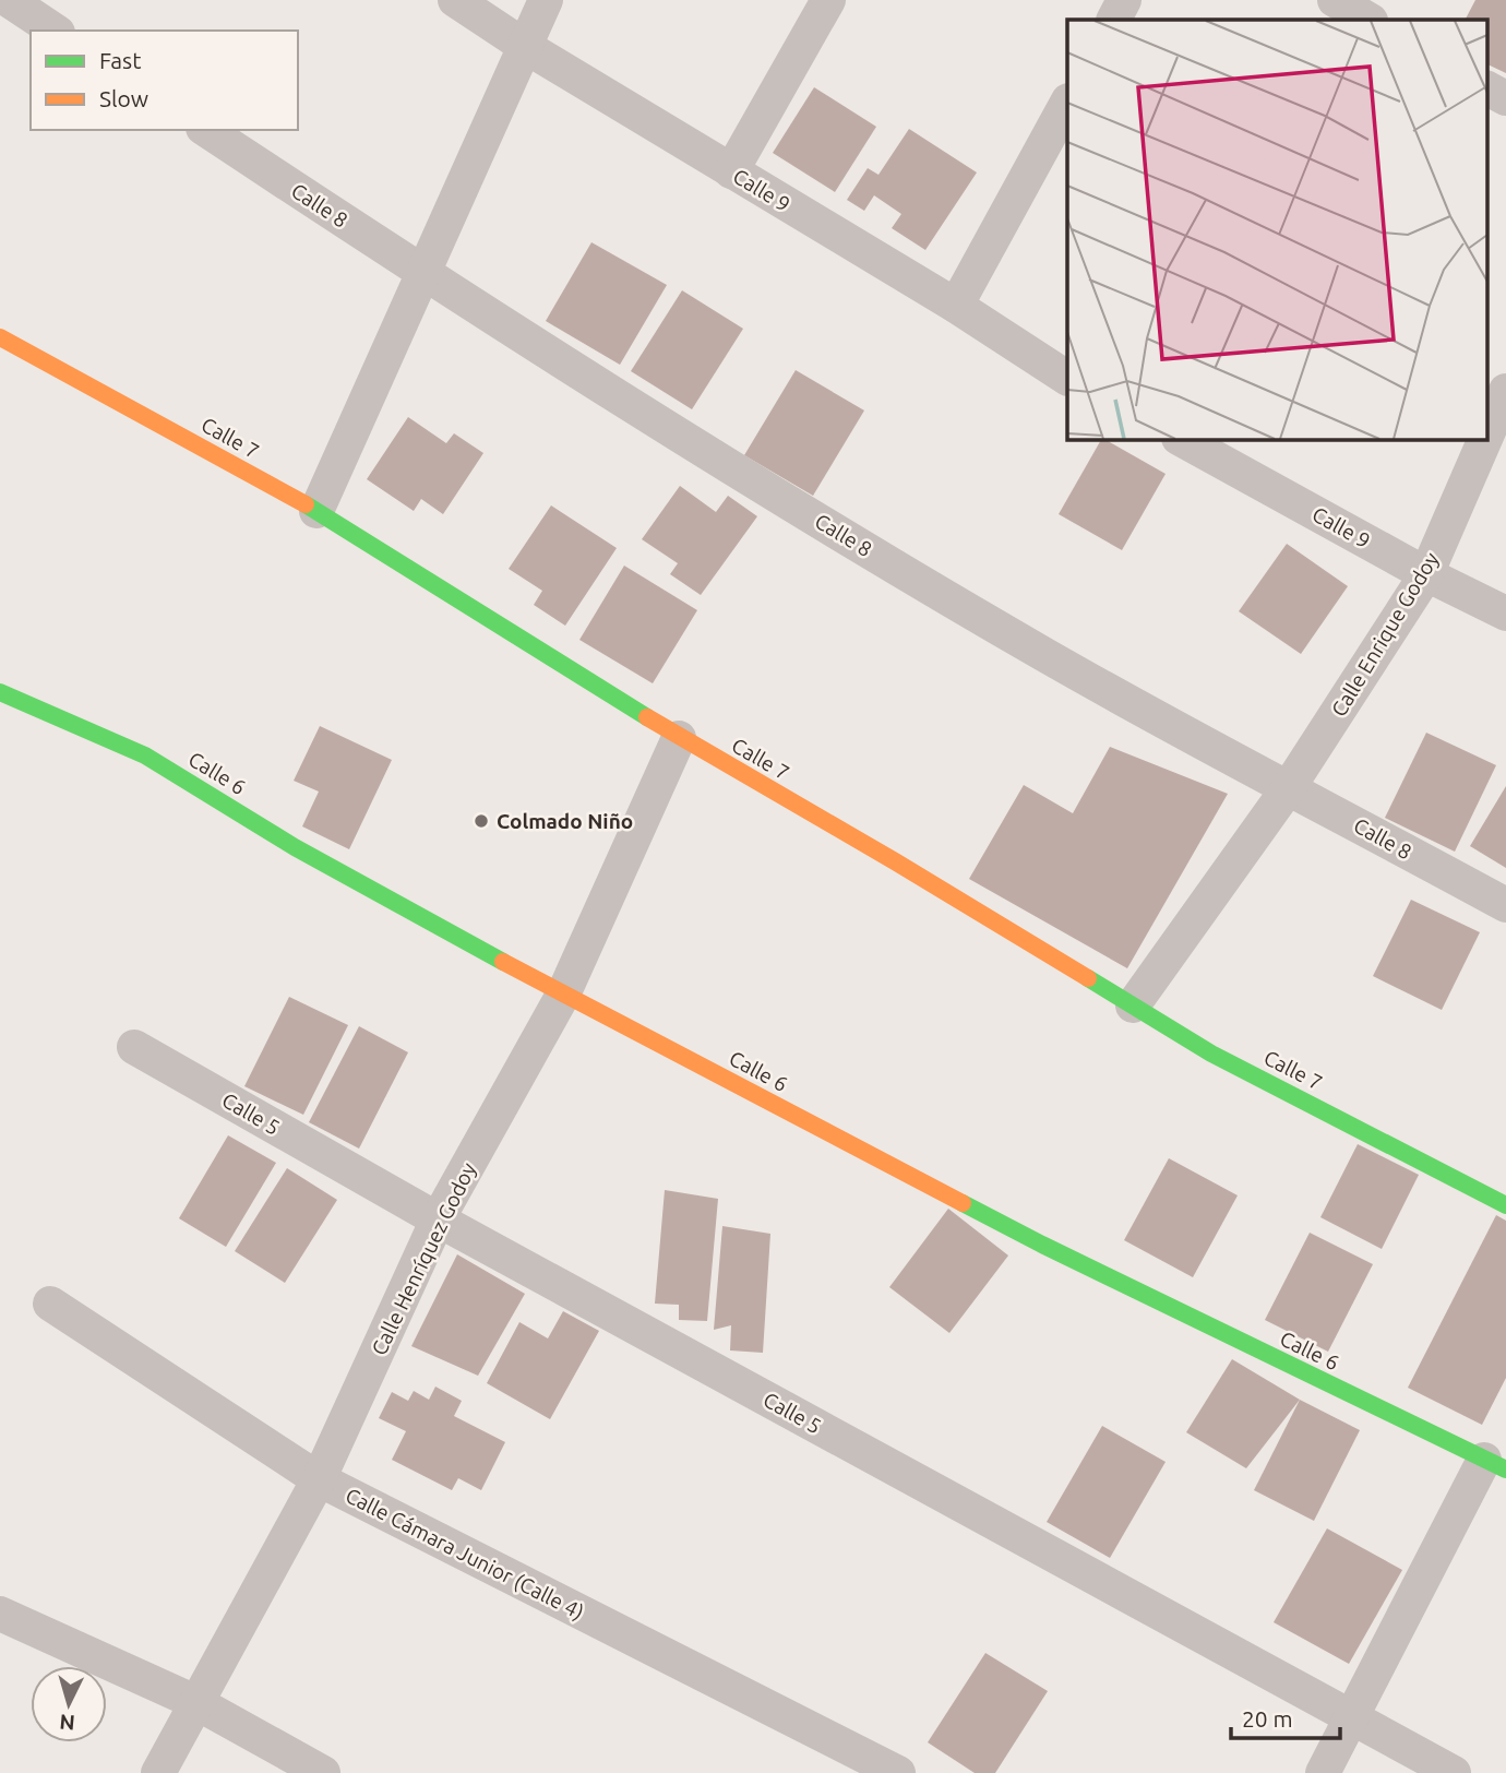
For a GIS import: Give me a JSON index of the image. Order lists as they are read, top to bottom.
{
  "streets": {
    "street": [
      "Calle 9",
      "Calle 8",
      "Calle 7",
      "Calle Enrique Godoy",
      "Calle 6",
      "Calle 5",
      "Calle Henríquez Godoy",
      "Calle Cámara Junior (Calle 4)"
    ]
  },
  "crossings": [
    ["Calle 9", "Calle Enrique Godoy"],
    ["Calle 8", "Calle Enrique Godoy"],
    ["Calle 7", "Calle Enrique Godoy"],
    ["Calle 7", "Calle Henríquez Godoy"],
    ["Calle 6", "Calle Henríquez Godoy"],
    ["Calle 5", "Calle Henríquez Godoy"],
    ["Calle Henríquez Godoy", "Calle Cámara Junior (Calle 4)"]
  ],
  "places": ["Colmado Niño"],
  "legend": ["Fast", "Slow"],
  "scale_bar": "20 m",
  "north": "bottom"
}
